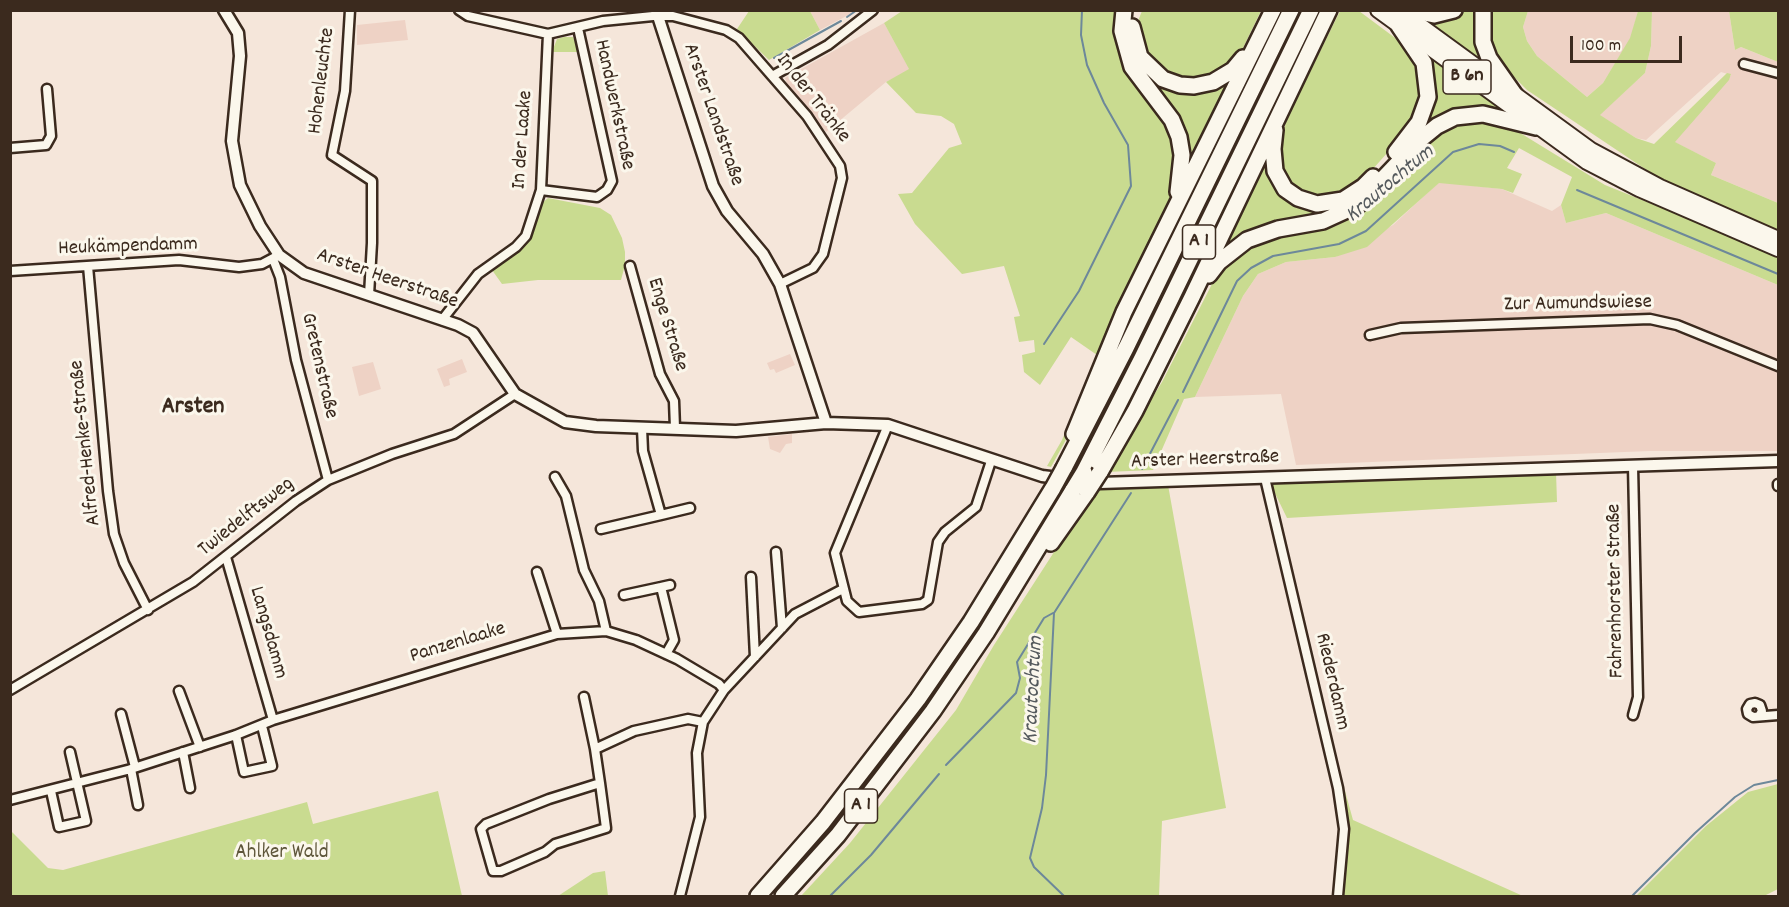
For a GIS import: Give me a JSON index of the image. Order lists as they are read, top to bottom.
{
  "streets": {
    "highway": ["B 6n", "A 1"],
    "street": [
      "Hohenleuchte",
      "In der Tränke",
      "Handwerkstraße",
      "Arster Landstraße",
      "In der Laake",
      "Heukämpendamm",
      "Arster Heerstraße",
      "Zur Aumundswiese",
      "Enge Straße",
      "Gretenstraße",
      "Alfred-Henke-Straße",
      "Twiedelftsweg",
      "Fahrenhorster Straße",
      "Langsdamm",
      "Panzenlaake",
      "Riederdamm"
    ]
  },
  "crossings": [
    ["Hohenleuchte", "Arster Heerstraße"],
    ["In der Tränke", "Handwerkstraße"],
    ["In der Tränke", "Arster Landstraße"],
    ["In der Tränke", "In der Laake"],
    ["Handwerkstraße", "In der Laake"],
    ["Arster Landstraße", "Arster Heerstraße"],
    ["In der Laake", "Arster Heerstraße"],
    ["Heukämpendamm", "Arster Heerstraße"],
    ["Heukämpendamm", "Gretenstraße"],
    ["Heukämpendamm", "Alfred-Henke-Straße"],
    ["Arster Heerstraße", "Enge Straße"],
    ["Arster Heerstraße", "Gretenstraße"],
    ["Arster Heerstraße", "Twiedelftsweg"],
    ["Arster Heerstraße", "Fahrenhorster Straße"],
    ["Arster Heerstraße", "Riederdamm"],
    ["Gretenstraße", "Twiedelftsweg"],
    ["Alfred-Henke-Straße", "Twiedelftsweg"],
    ["Twiedelftsweg", "Langsdamm"],
    ["Langsdamm", "Panzenlaake"]
  ],
  "districts": ["Arsten"],
  "water": ["Krautochtum"],
  "parks": ["Ahlker Wald"],
  "scale_bar": "100 m"
}
